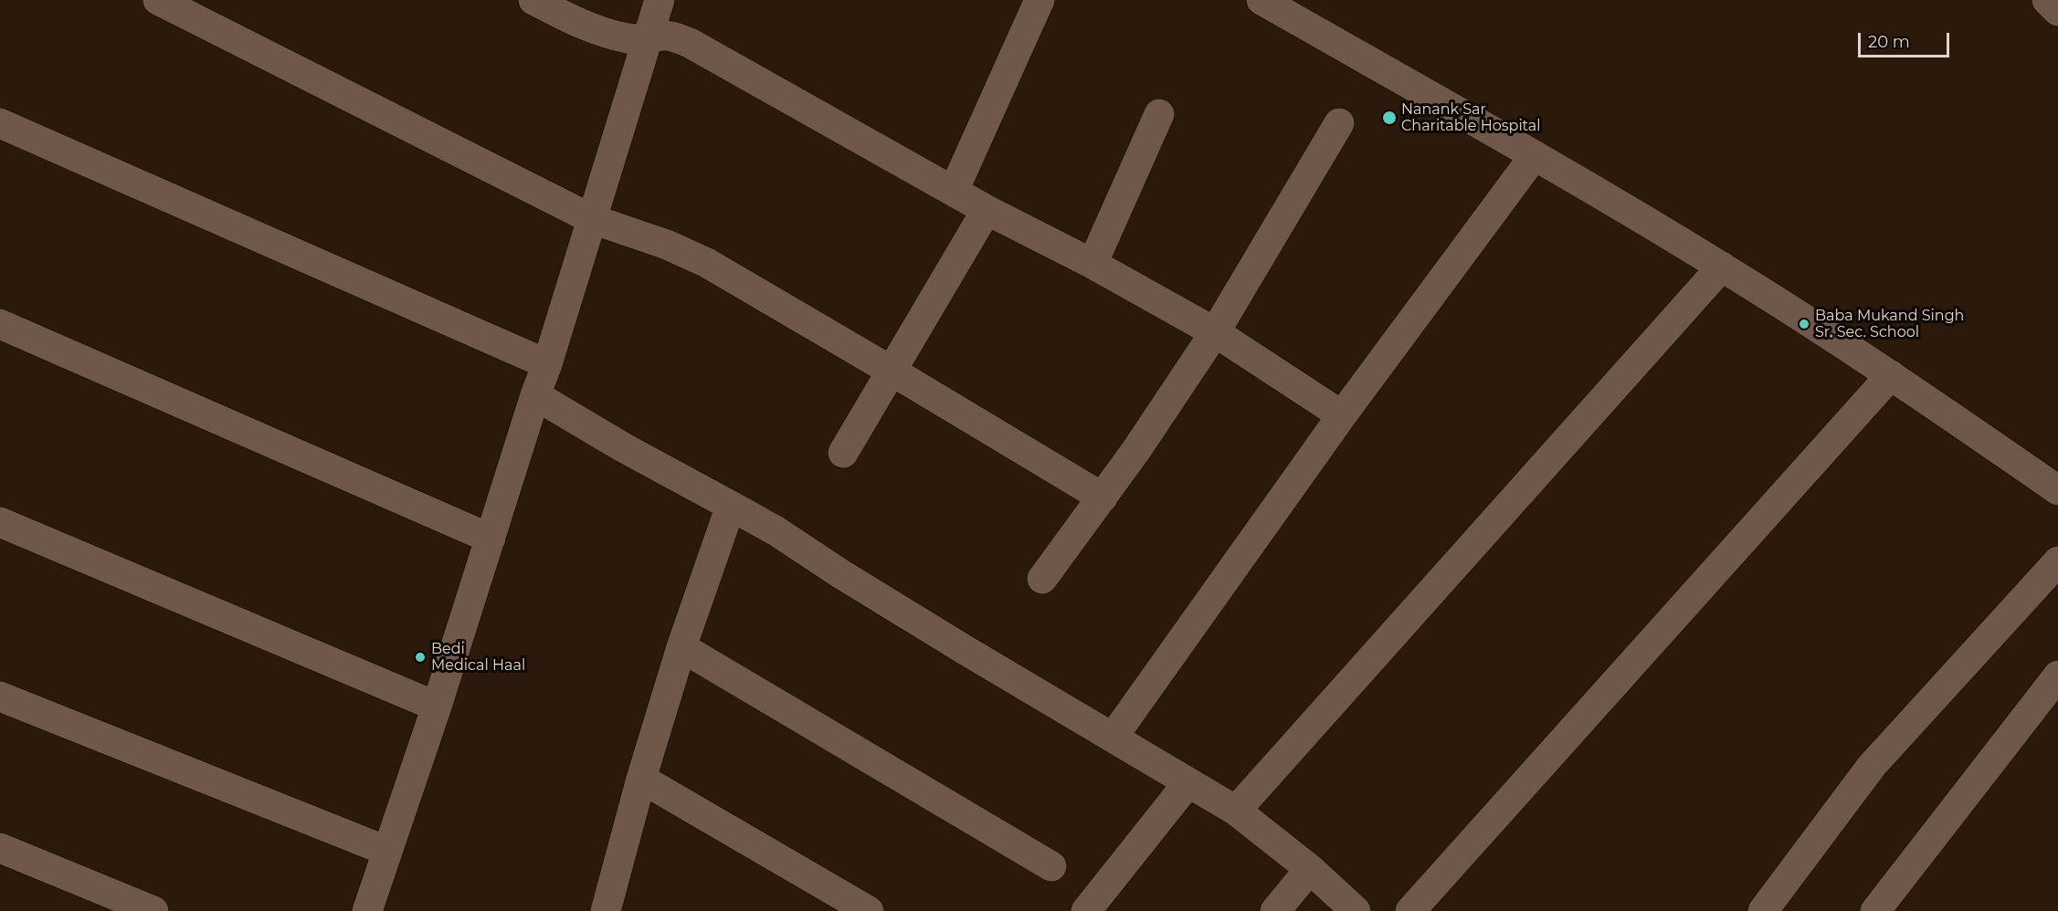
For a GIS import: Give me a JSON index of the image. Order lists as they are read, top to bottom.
{
  "places": ["Nanank Sar Charitable Hospital", "Baba Mukand Singh Sr. Sec. School", "Bedi Medical Haal"],
  "scale_bar": "20 m"
}
